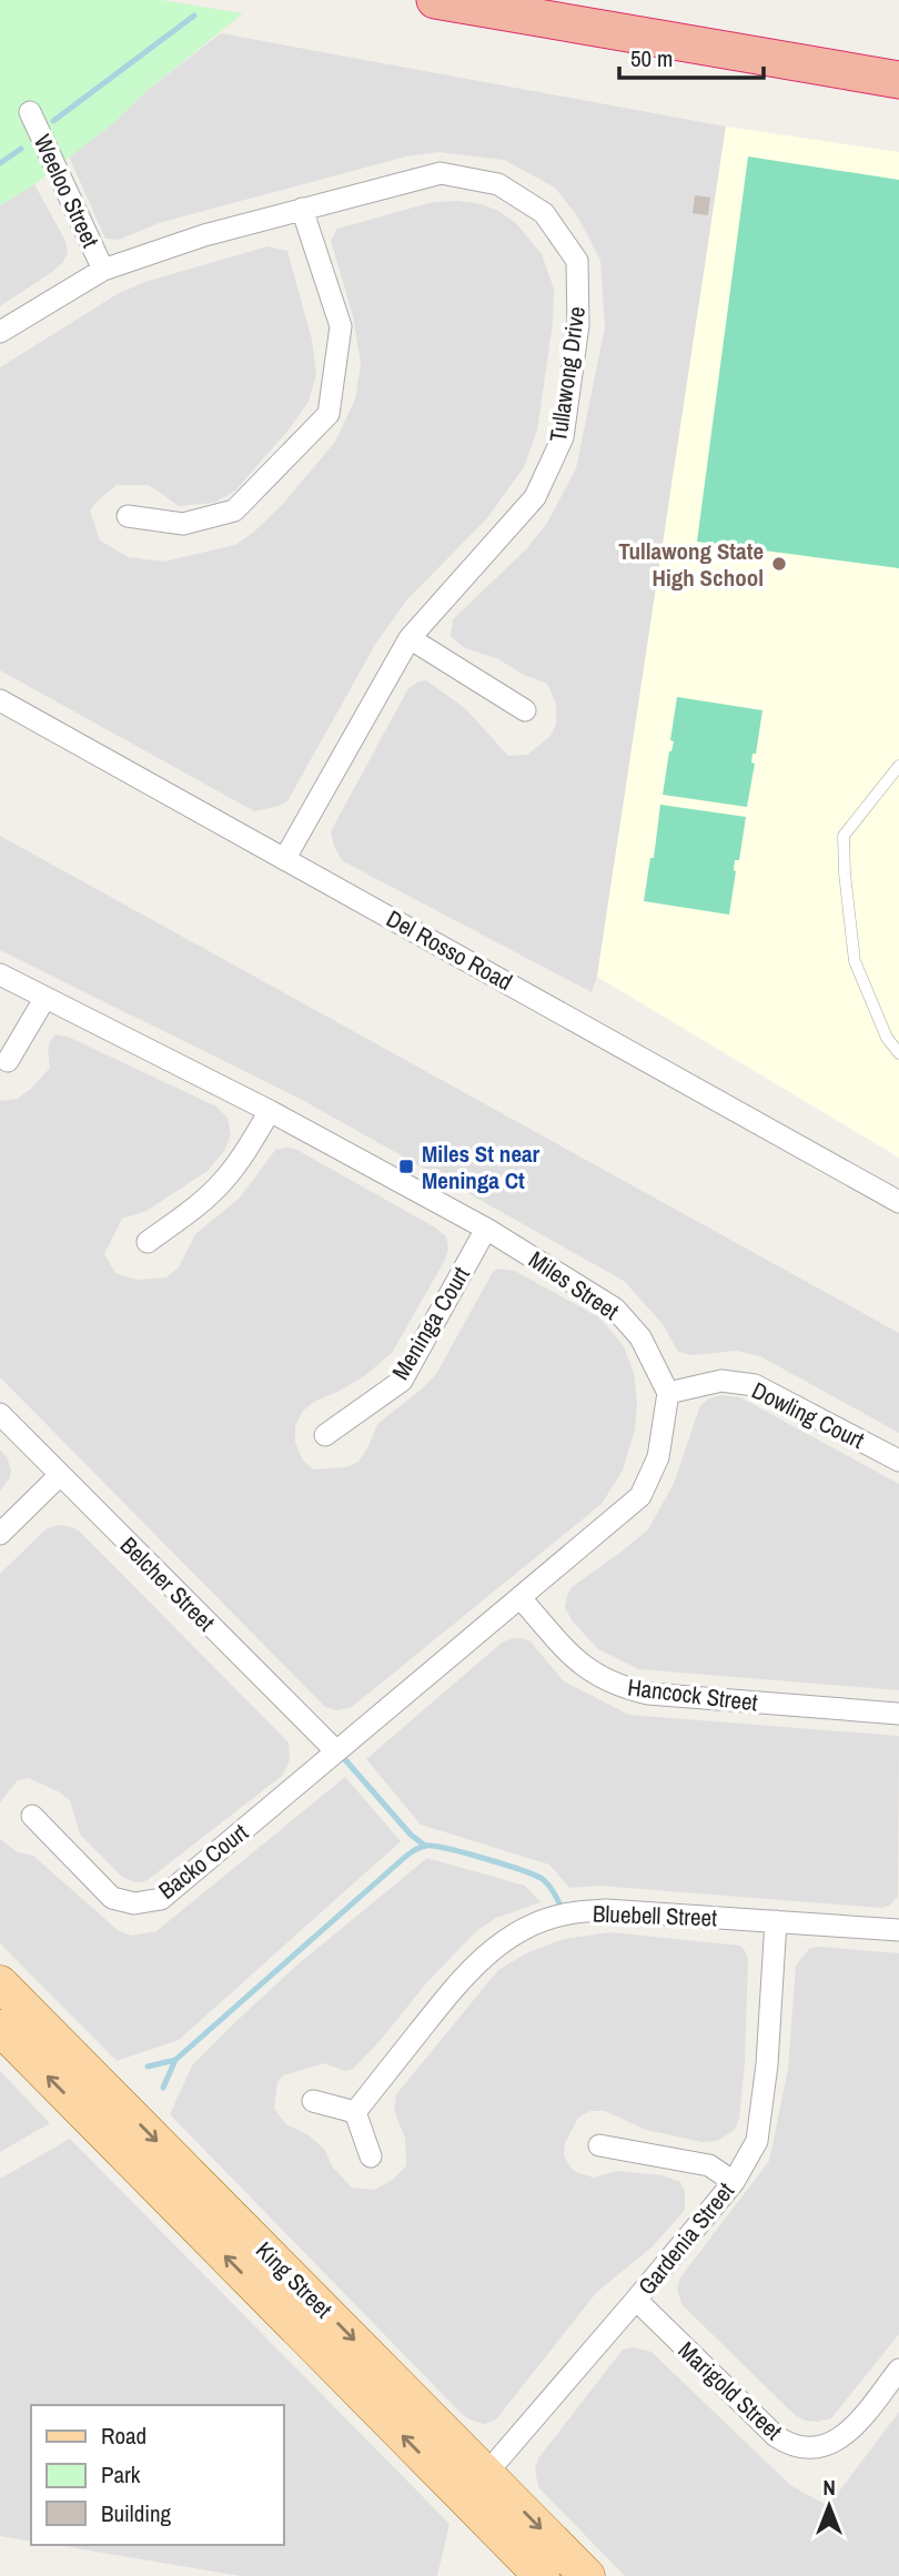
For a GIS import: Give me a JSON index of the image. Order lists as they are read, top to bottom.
{
  "streets": {
    "main road": ["King Street"],
    "street": [
      "Weeloo Street",
      "Tullawong Drive",
      "Del Rosso Road",
      "Miles Street",
      "Meninga Court",
      "Dowling Court",
      "Belcher Street",
      "Hancock Street",
      "Backo Court",
      "Bluebell Street",
      "Gardenia Street",
      "Marigold Street"
    ]
  },
  "crossings": [
    ["Weeloo Street", "Tullawong Drive"],
    ["Tullawong Drive", "Del Rosso Road"],
    ["Miles Street", "Meninga Court"],
    ["Miles Street", "Dowling Court"],
    ["Belcher Street", "Backo Court"],
    ["Bluebell Street", "Gardenia Street"],
    ["Gardenia Street", "King Street"],
    ["Gardenia Street", "Marigold Street"]
  ],
  "places": {
    "other": ["Tullawong State High School"],
    "transit": ["Miles St near Meninga Ct"]
  },
  "legend": ["Road", "Park", "Building"],
  "scale_bar": "50 m",
  "north": "top"
}
